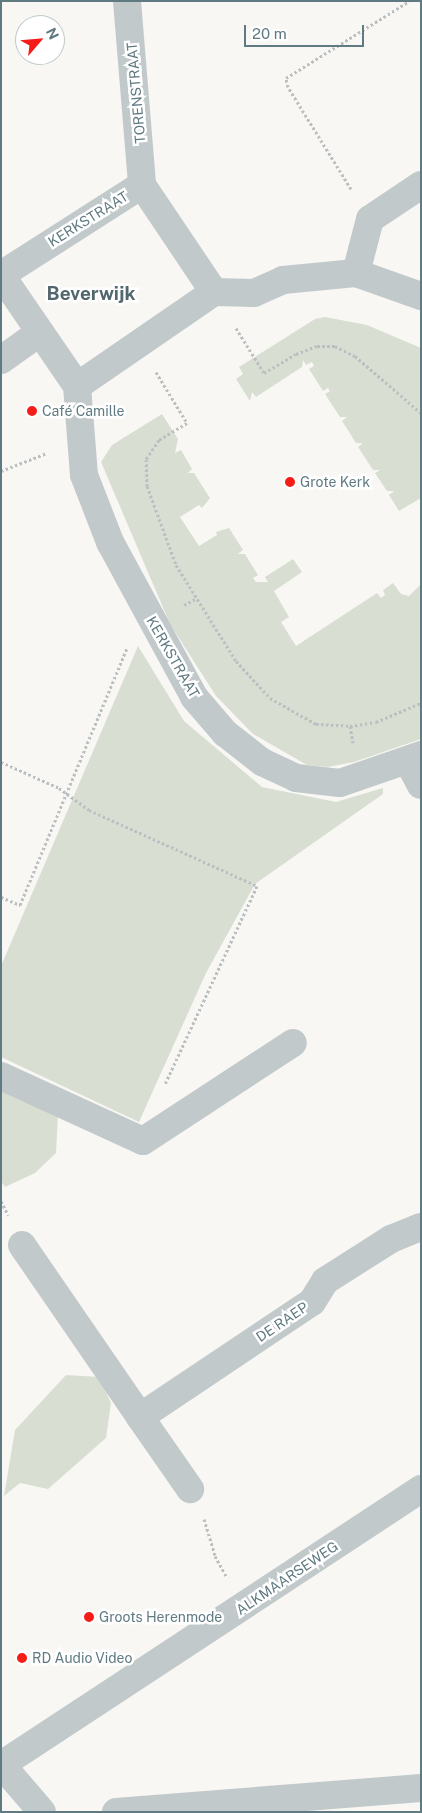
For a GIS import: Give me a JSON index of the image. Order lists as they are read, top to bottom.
{
  "streets": {
    "street": [
      "TORENSTRAAT",
      "KERKSTRAAT",
      "DE RAEP",
      "ALKMAARSEWEG"
    ]
  },
  "crossings": [
    ["TORENSTRAAT", "KERKSTRAAT"]
  ],
  "districts": ["Beverwijk"],
  "places": [
    "Café Camille",
    "Grote Kerk",
    "Groots Herenmode",
    "RD Audio Video"
  ],
  "scale_bar": "20 m",
  "north": "top right"
}
